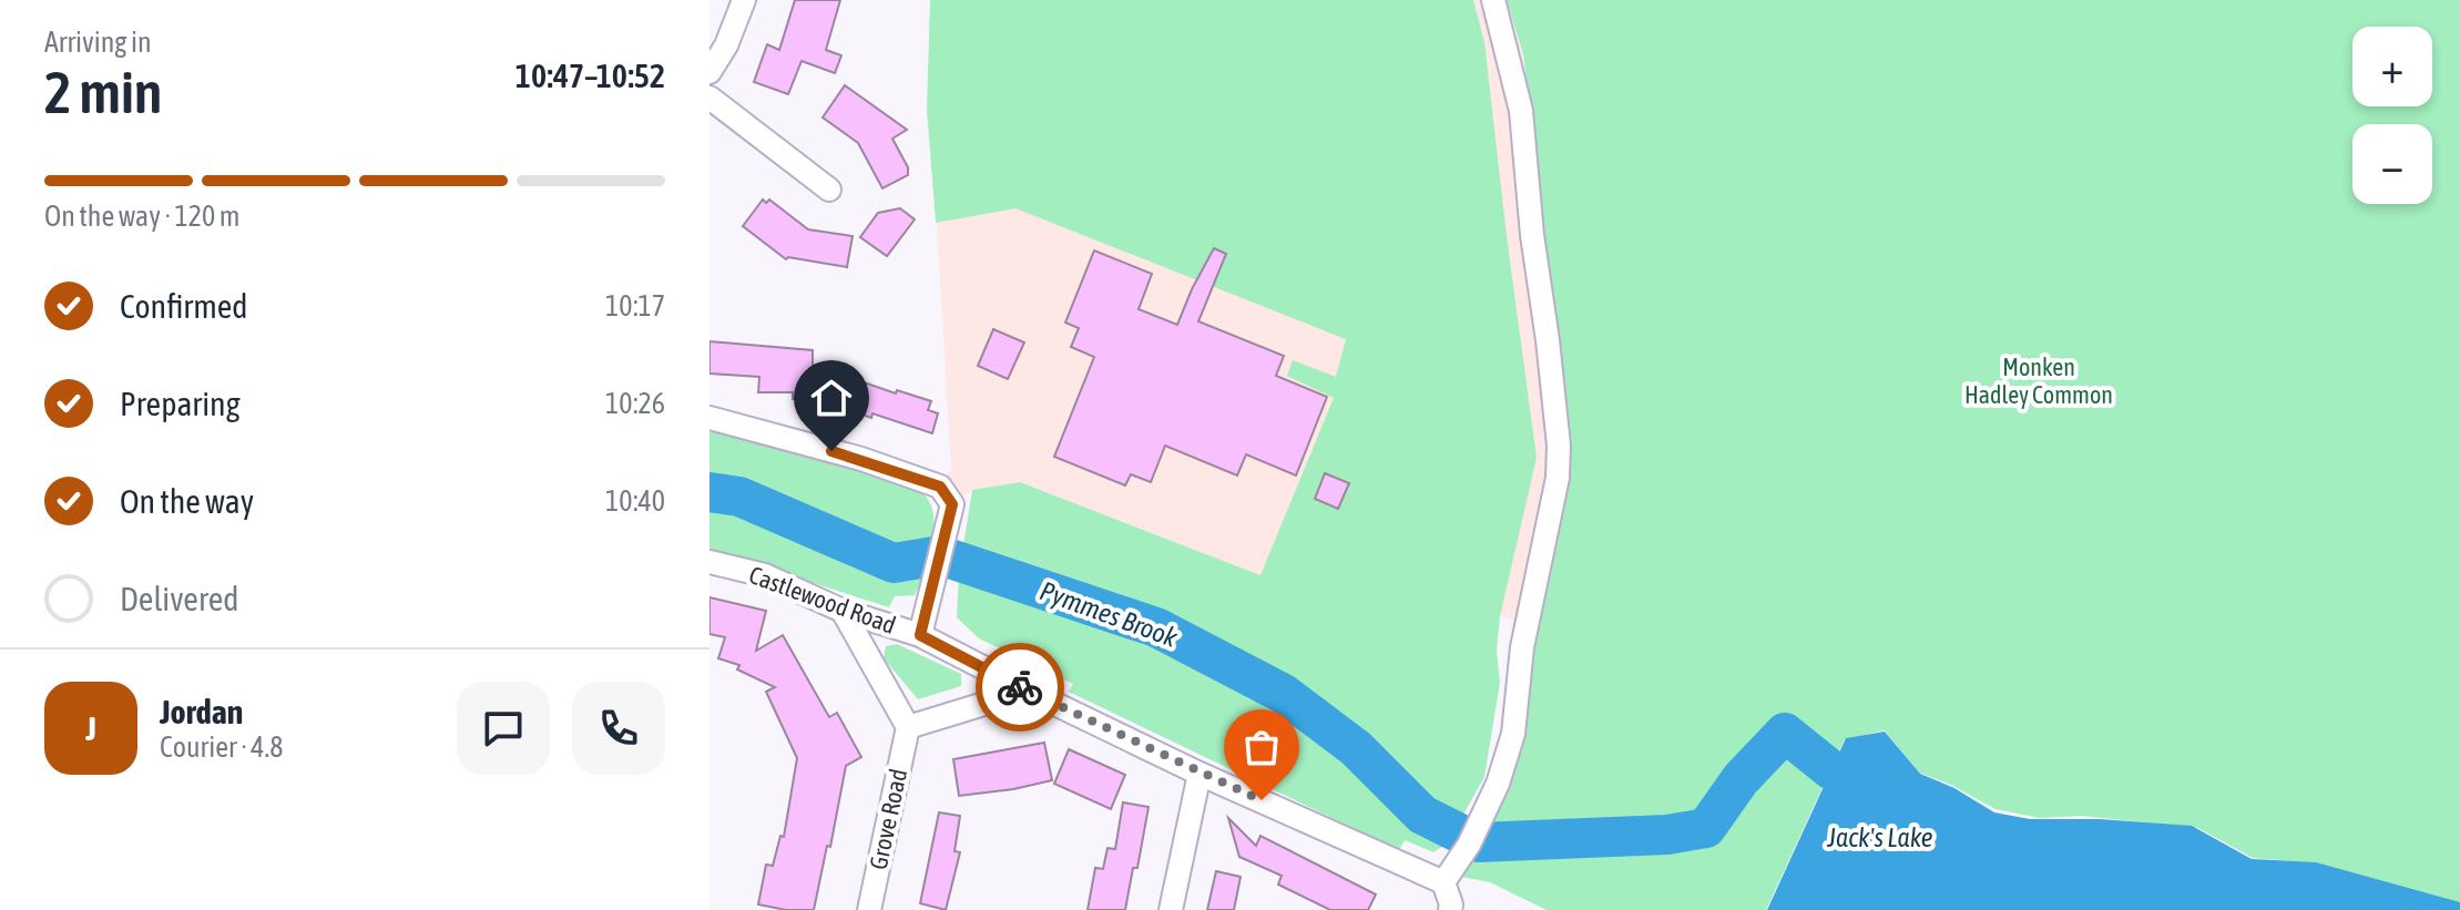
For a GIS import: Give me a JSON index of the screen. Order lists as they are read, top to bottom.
{
  "streets": {
    "street": ["Castlewood Road", "Grove Road"]
  },
  "water": ["Pymmes Brook", "Jack's Lake"],
  "parks": ["Monken Hadley Common"],
  "page": {
    "heading": ["2 min", "Arriving in", "10:47–10:52"],
    "panel": ["Jordan", "Courier · 4.8"],
    "map_buttons": ["+", "−"],
    "bar": "On the way · 120 m",
    "list": [
      ["Confirmed", "10:17"],
      ["Preparing", "10:26"],
      ["On the way", "10:40"],
      "Delivered"
    ],
    "round": "J"
  }
}
